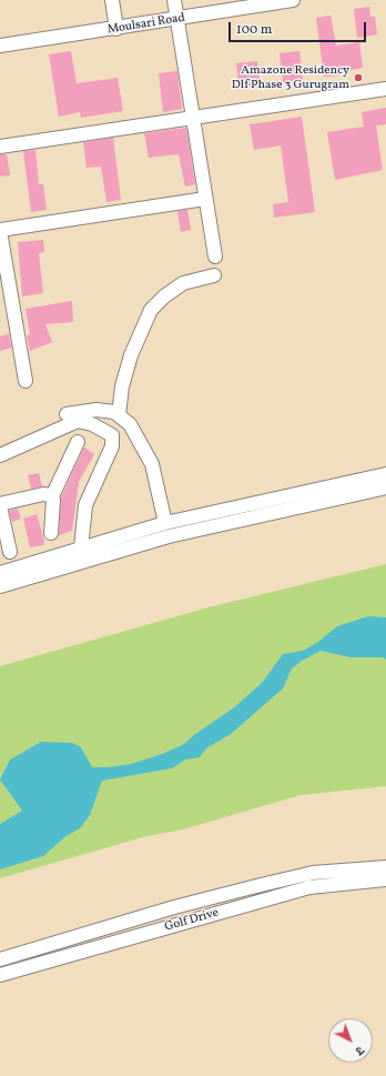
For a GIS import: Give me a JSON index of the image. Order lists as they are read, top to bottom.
{
  "streets": {
    "street": ["Moulsari Road", "Golf Drive"]
  },
  "places": ["Amazone Residency Dlf Phase 3 Gurugram"],
  "scale_bar": "100 m",
  "north": "bottom right"
}
